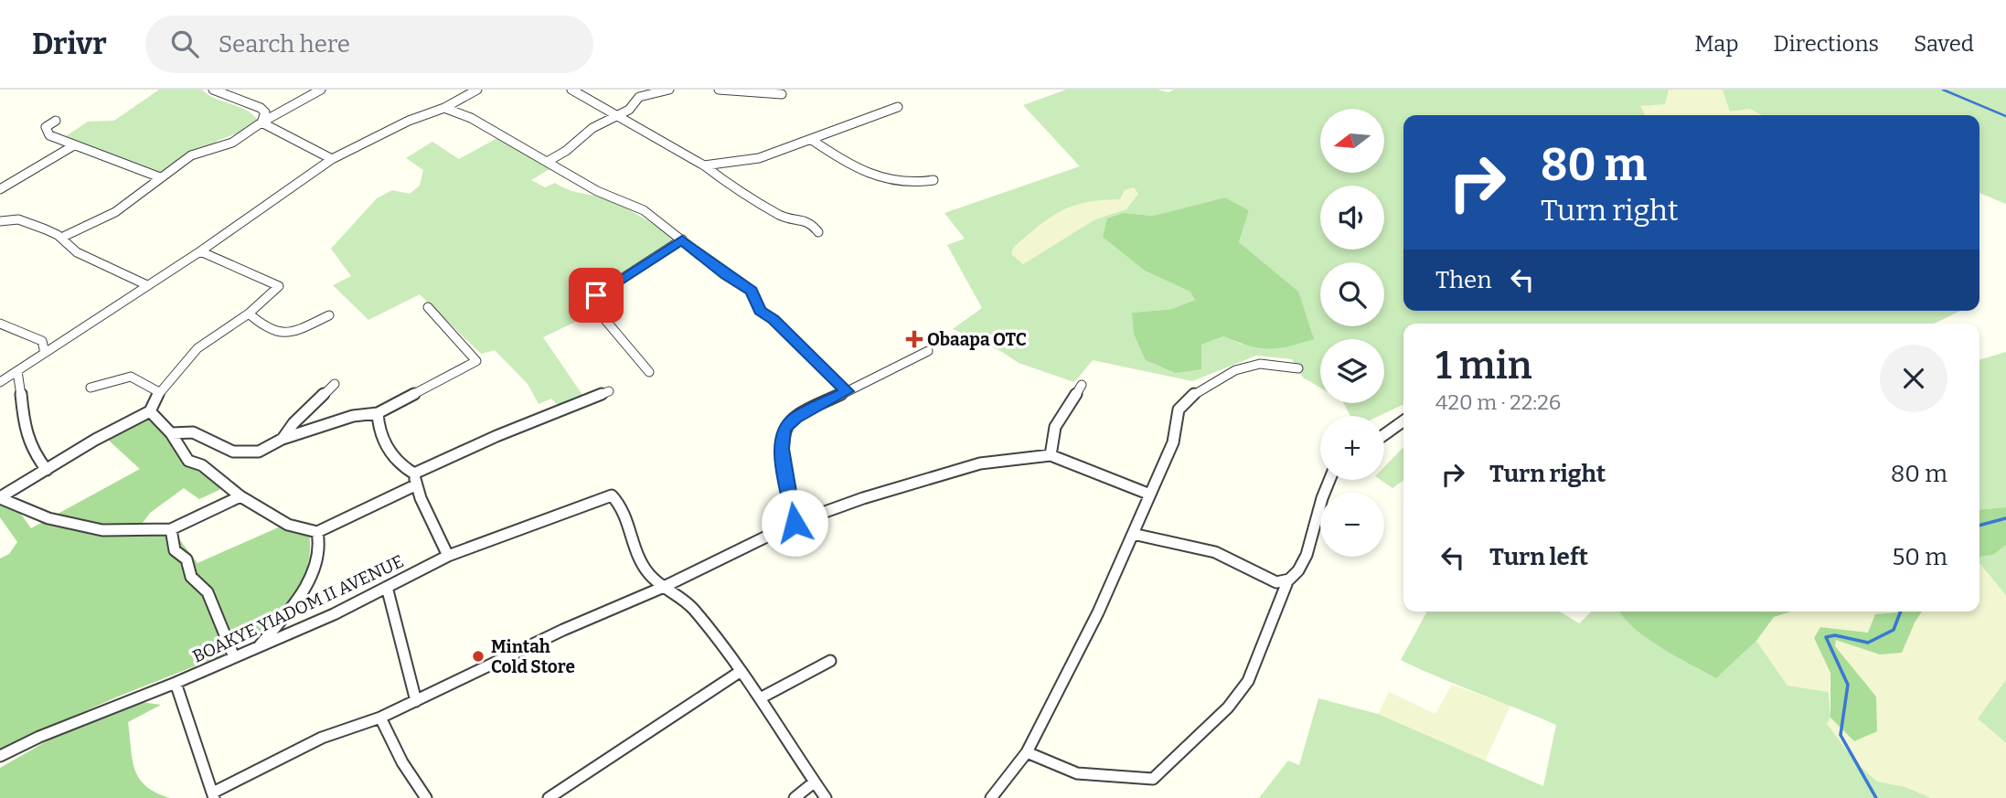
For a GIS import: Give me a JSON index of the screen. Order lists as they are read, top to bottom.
{
  "streets": {
    "street": ["BOAKYE YIADOM II AVENUE"]
  },
  "places": {
    "health": ["Obaapa OTC"],
    "other": ["Mintah Cold Store"]
  },
  "north": "left",
  "page": {
    "header": "Drivr",
    "search": "Search here",
    "nav": ["Map", "Directions", "Saved"],
    "map_buttons": ["+", "−"],
    "turn": ["80 m", "Turn right"],
    "then": "Then",
    "heading": ["1 min", "420 m · 22:26"],
    "list": [
      {
        "name": "Turn right",
        "value": "80 m"
      },
      {
        "name": "Turn left",
        "value": "50 m"
      }
    ]
  }
}
